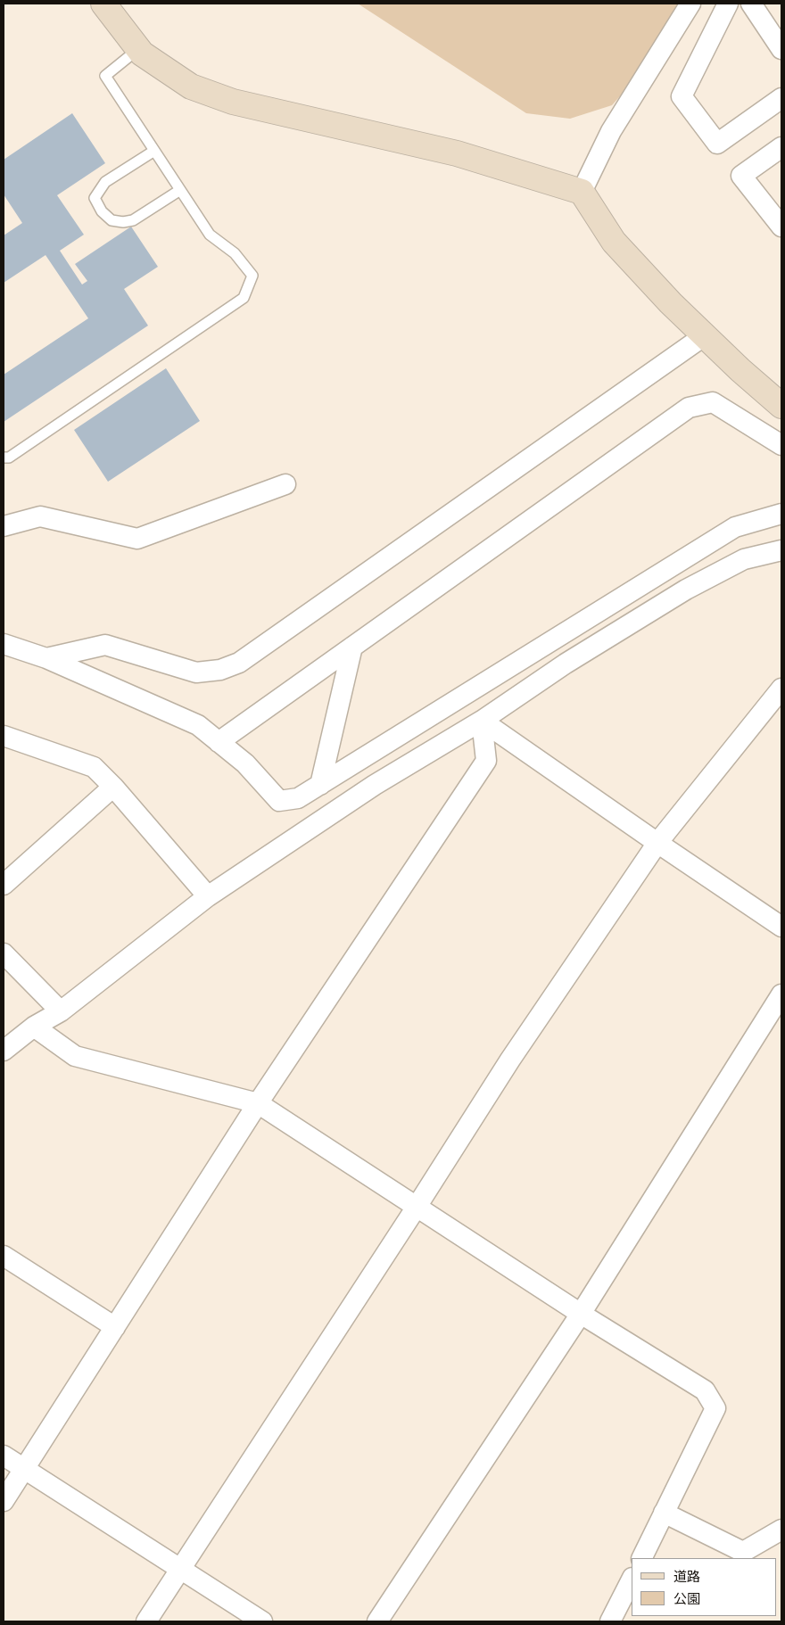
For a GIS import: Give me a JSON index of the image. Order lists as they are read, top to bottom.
{
  "legend": ["道路", "公園"]
}
